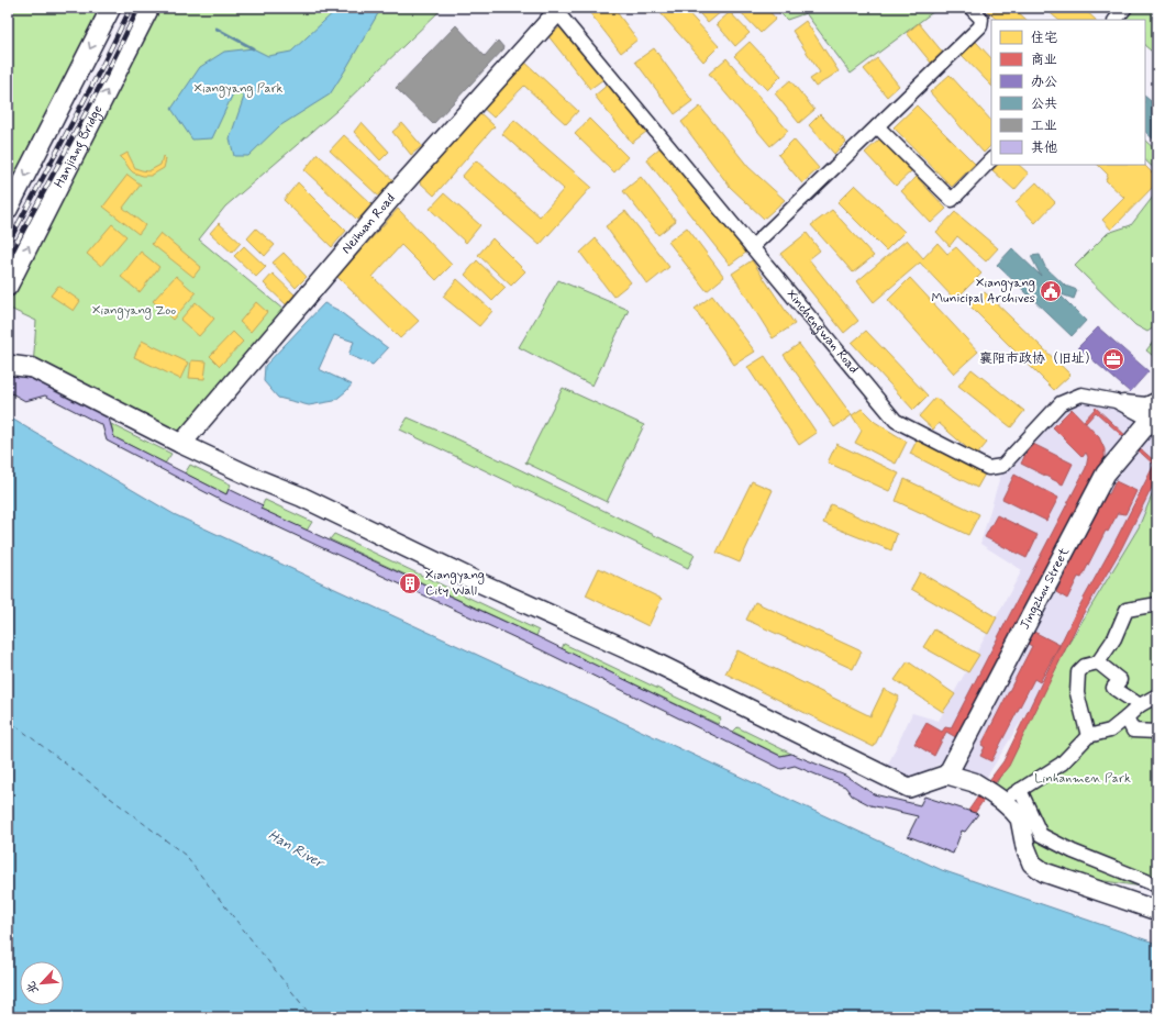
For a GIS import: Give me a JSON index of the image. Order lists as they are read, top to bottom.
{
  "streets": {
    "street": [
      "Hanjiang Bridge",
      "Neihuan Road",
      "Xinchengwan Road",
      "Jingzhou Street"
    ]
  },
  "crossings": [
    ["Neihuan Road", "Xinchengwan Road"],
    ["Xinchengwan Road", "Jingzhou Street"]
  ],
  "water": ["Han River"],
  "parks": ["Xiangyang Park", "Xiangyang Zoo", "Linhanmen Park"],
  "places": {
    "public building": ["Xiangyang Municipal Archives"],
    "office": ["襄阳市政协（旧址）"],
    "building": ["Xiangyang City Wall"]
  },
  "legend": [
    "住宅",
    "商业",
    "办公",
    "公共",
    "工业",
    "其他"
  ],
  "north": "bottom left"
}
